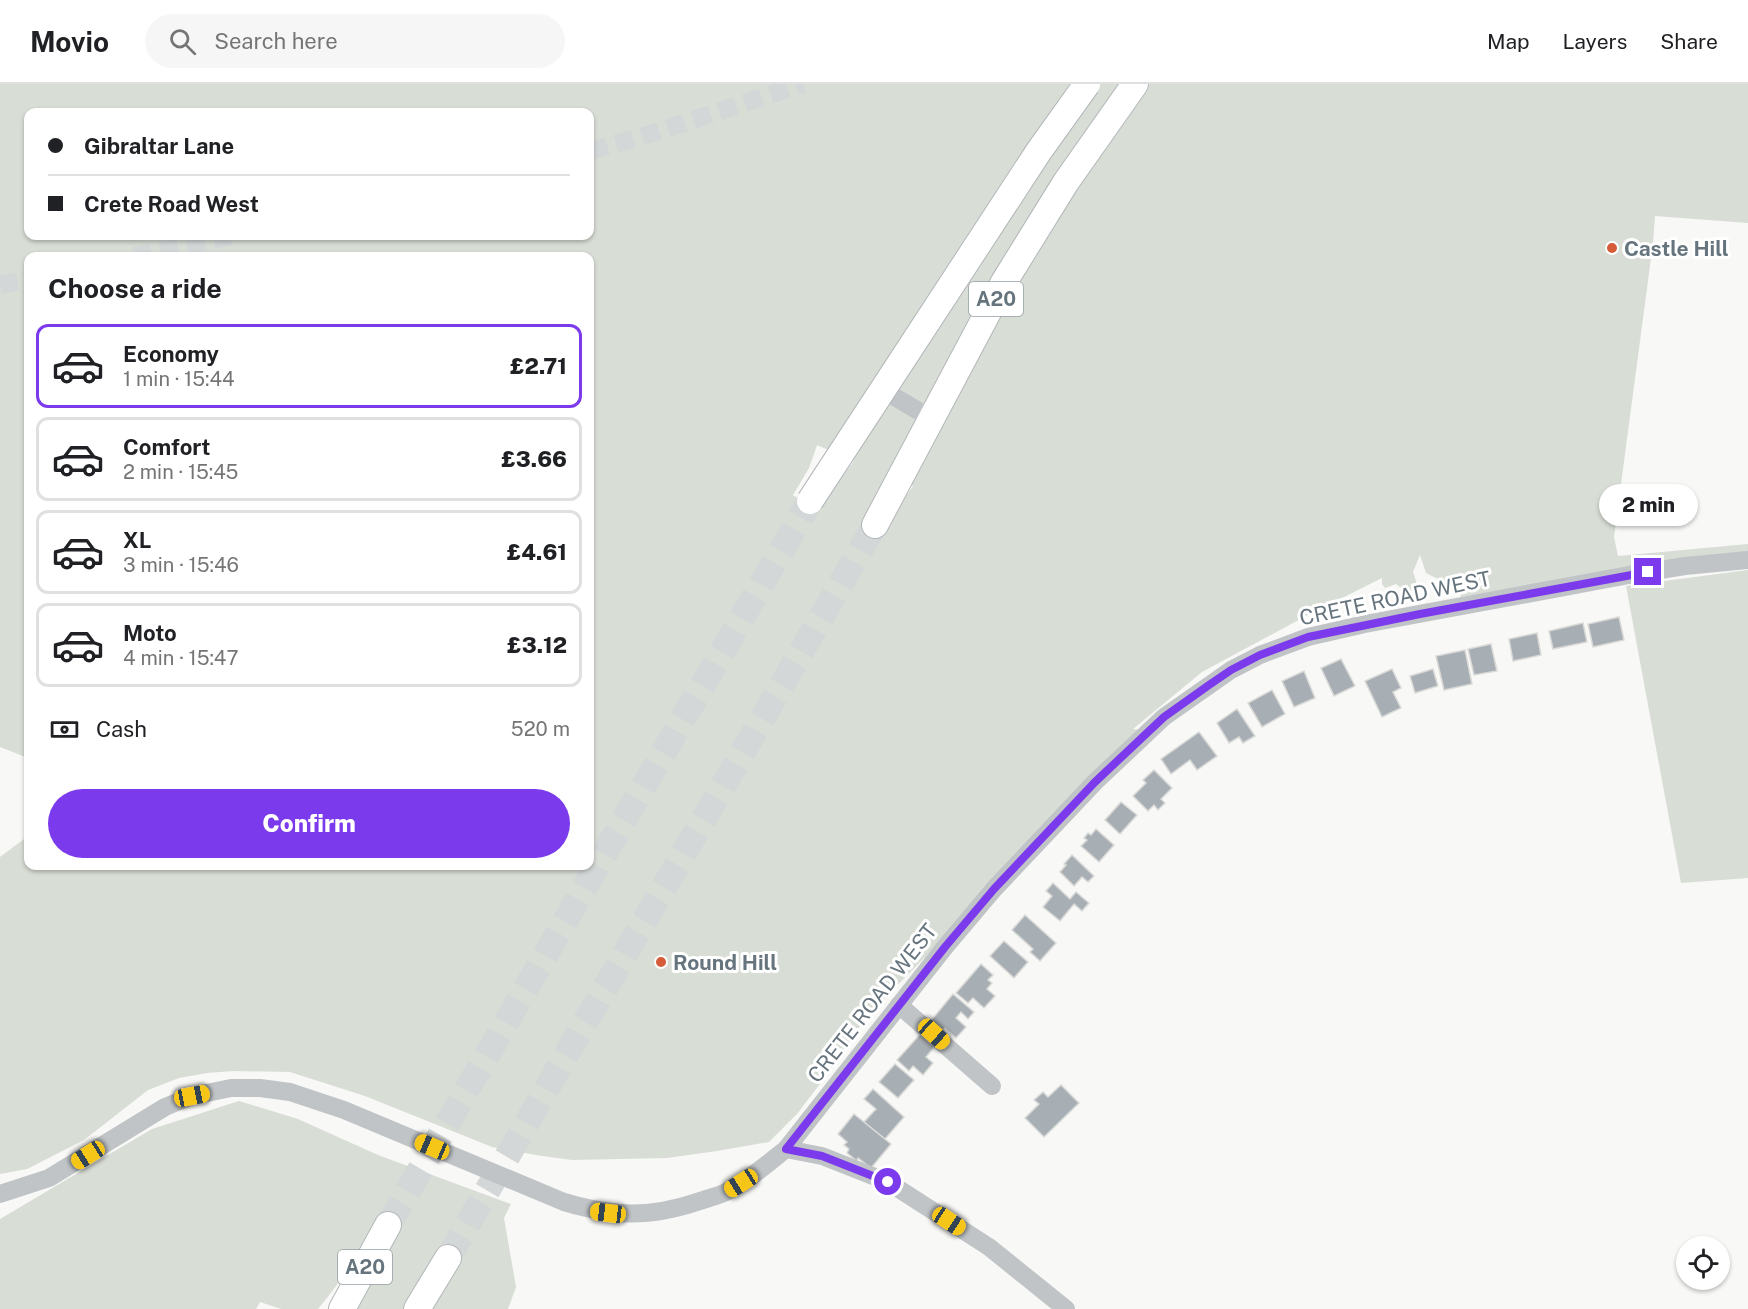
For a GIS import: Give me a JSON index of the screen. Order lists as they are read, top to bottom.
{
  "streets": {
    "highway": ["A20"],
    "street": ["CRETE ROAD WEST"]
  },
  "places": ["Castle Hill", "Round Hill"],
  "page": {
    "header": "Movio",
    "search": "Search here",
    "nav": ["Map", "Layers", "Share"],
    "banner": ["Gibraltar Lane", "Crete Road West"],
    "heading": "Choose a ride",
    "list": [
      {
        "name": "Economy",
        "note": "1 min · 15:44",
        "value": "£2.71"
      },
      {
        "name": "Comfort",
        "note": "2 min · 15:45",
        "value": "£3.66"
      },
      {
        "name": "XL",
        "note": "3 min · 15:46",
        "value": "£4.61"
      },
      {
        "name": "Moto",
        "note": "4 min · 15:47",
        "value": "£3.12"
      }
    ],
    "bubble": "2 min",
    "pay": ["Cash", "520 m"],
    "buttons": "Confirm"
  }
}
